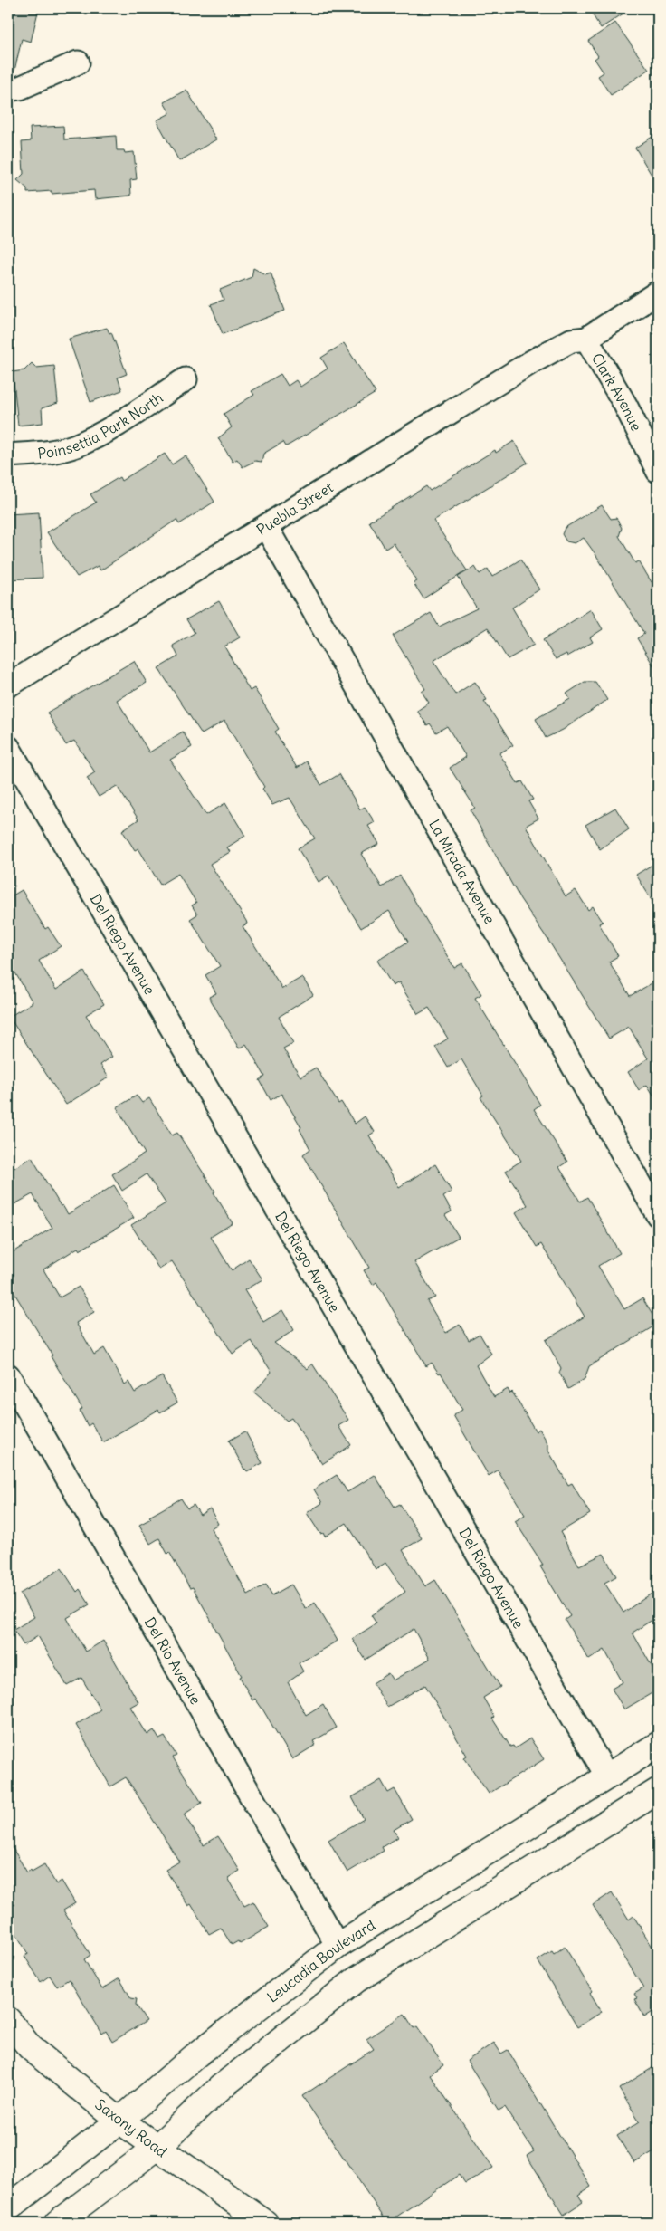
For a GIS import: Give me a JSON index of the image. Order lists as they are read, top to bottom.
{
  "streets": {
    "main road": ["Leucadia Boulevard", "Saxony Road"],
    "street": [
      "Clark Avenue",
      "Poinsettia Park North",
      "Puebla Street",
      "La Mirada Avenue",
      "Del Riego Avenue",
      "Del Rio Avenue"
    ]
  },
  "crossings": [
    ["Clark Avenue", "Puebla Street"],
    ["Puebla Street", "La Mirada Avenue"],
    ["Del Riego Avenue", "Leucadia Boulevard"],
    ["Del Rio Avenue", "Leucadia Boulevard"],
    ["Leucadia Boulevard", "Saxony Road"]
  ]
}
